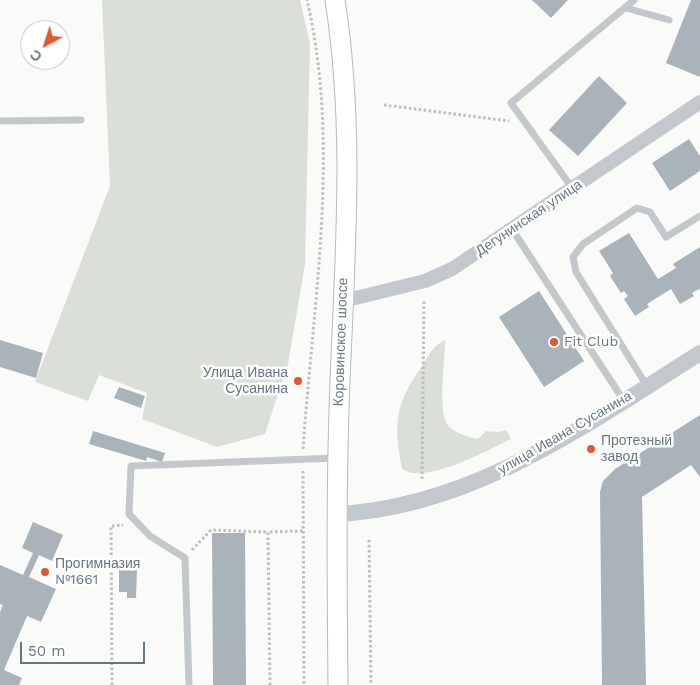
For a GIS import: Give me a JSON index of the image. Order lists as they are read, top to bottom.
{
  "streets": {
    "main road": ["Коровинское шоссе"],
    "street": ["Дегунинская улица", "улица Ивана Сусанина"]
  },
  "crossings": [
    ["Дегунинская улица", "Коровинское шоссе"],
    ["Коровинское шоссе", "улица Ивана Сусанина"]
  ],
  "places": [
    "Fit Club",
    "Улица Ивана Сусанина",
    "Протезный завод",
    "Прогимназия №1661"
  ],
  "scale_bar": "50 m",
  "north": "bottom left"
}
